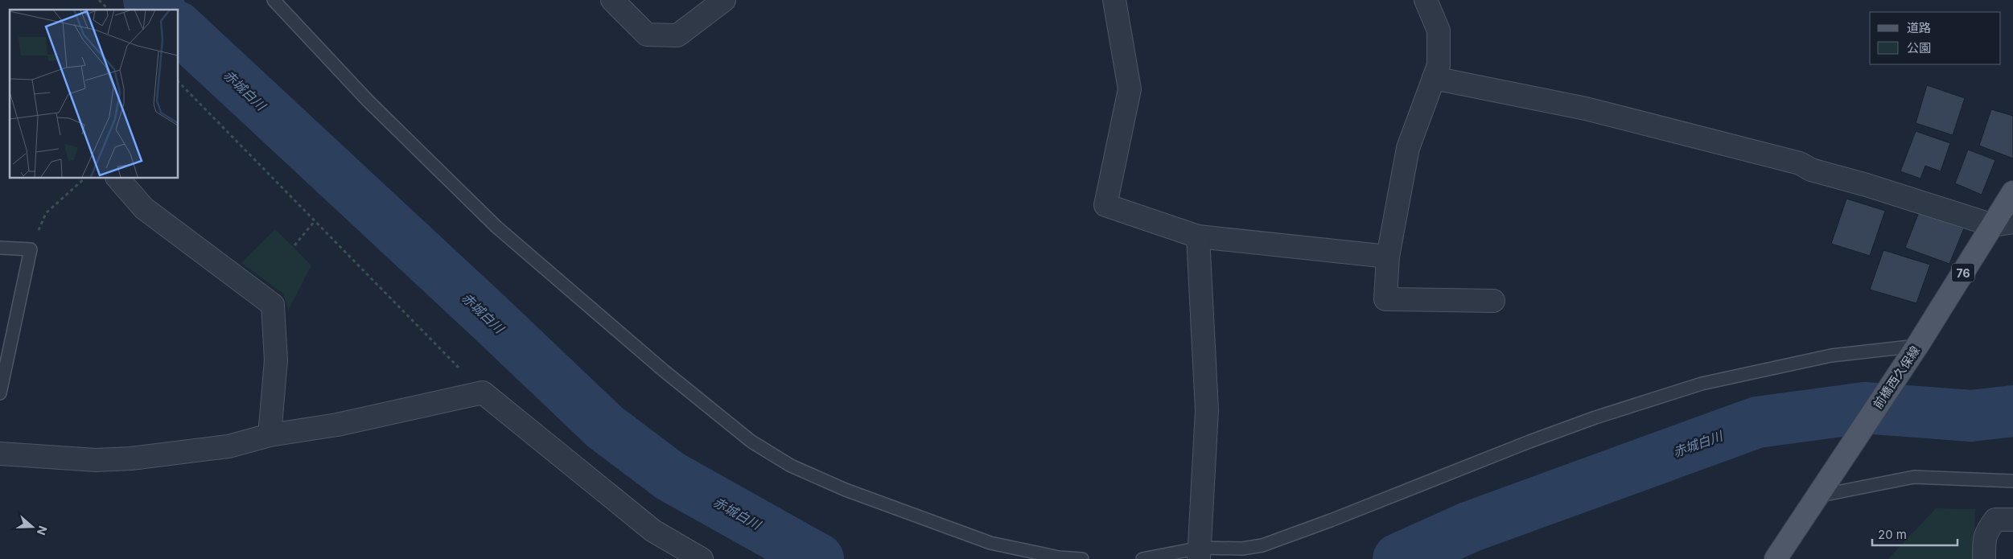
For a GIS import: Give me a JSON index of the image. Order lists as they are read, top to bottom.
{
  "streets": {
    "main road": ["76", "前橋西久保線"]
  },
  "water": ["赤城白川"],
  "legend": ["道路", "公園"],
  "scale_bar": "20 m",
  "north": "right"
}
